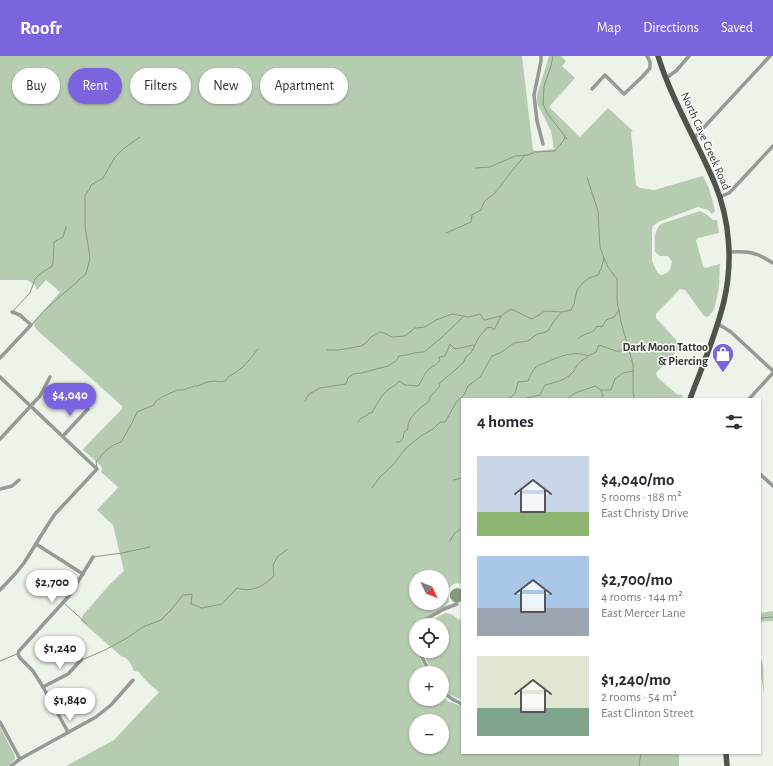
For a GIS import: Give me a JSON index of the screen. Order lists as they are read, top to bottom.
{
  "streets": {
    "main road": ["North Cave Creek Road"]
  },
  "places": {
    "shop": ["Dark Moon Tattoo & Piercing"]
  },
  "north": "bottom right",
  "page": {
    "header": "Roofr",
    "nav": ["Map", "Directions", "Saved"],
    "chip": [
      "Buy",
      "Rent",
      "Filters",
      "New",
      "Apartment"
    ],
    "price": [
      "$4,040",
      "$2,700",
      "$1,240",
      "$1,840"
    ],
    "heading": "4 homes",
    "list": [
      {
        "name": "$4,040/mo",
        "note": "5 rooms · 188 m² · East Christy Drive"
      },
      {
        "name": "$2,700/mo",
        "note": "4 rooms · 144 m² · East Mercer Lane"
      },
      {
        "name": "$1,240/mo",
        "note": "2 rooms · 54 m² · East Clinton Street"
      }
    ],
    "map_buttons": ["+", "−"]
  }
}
